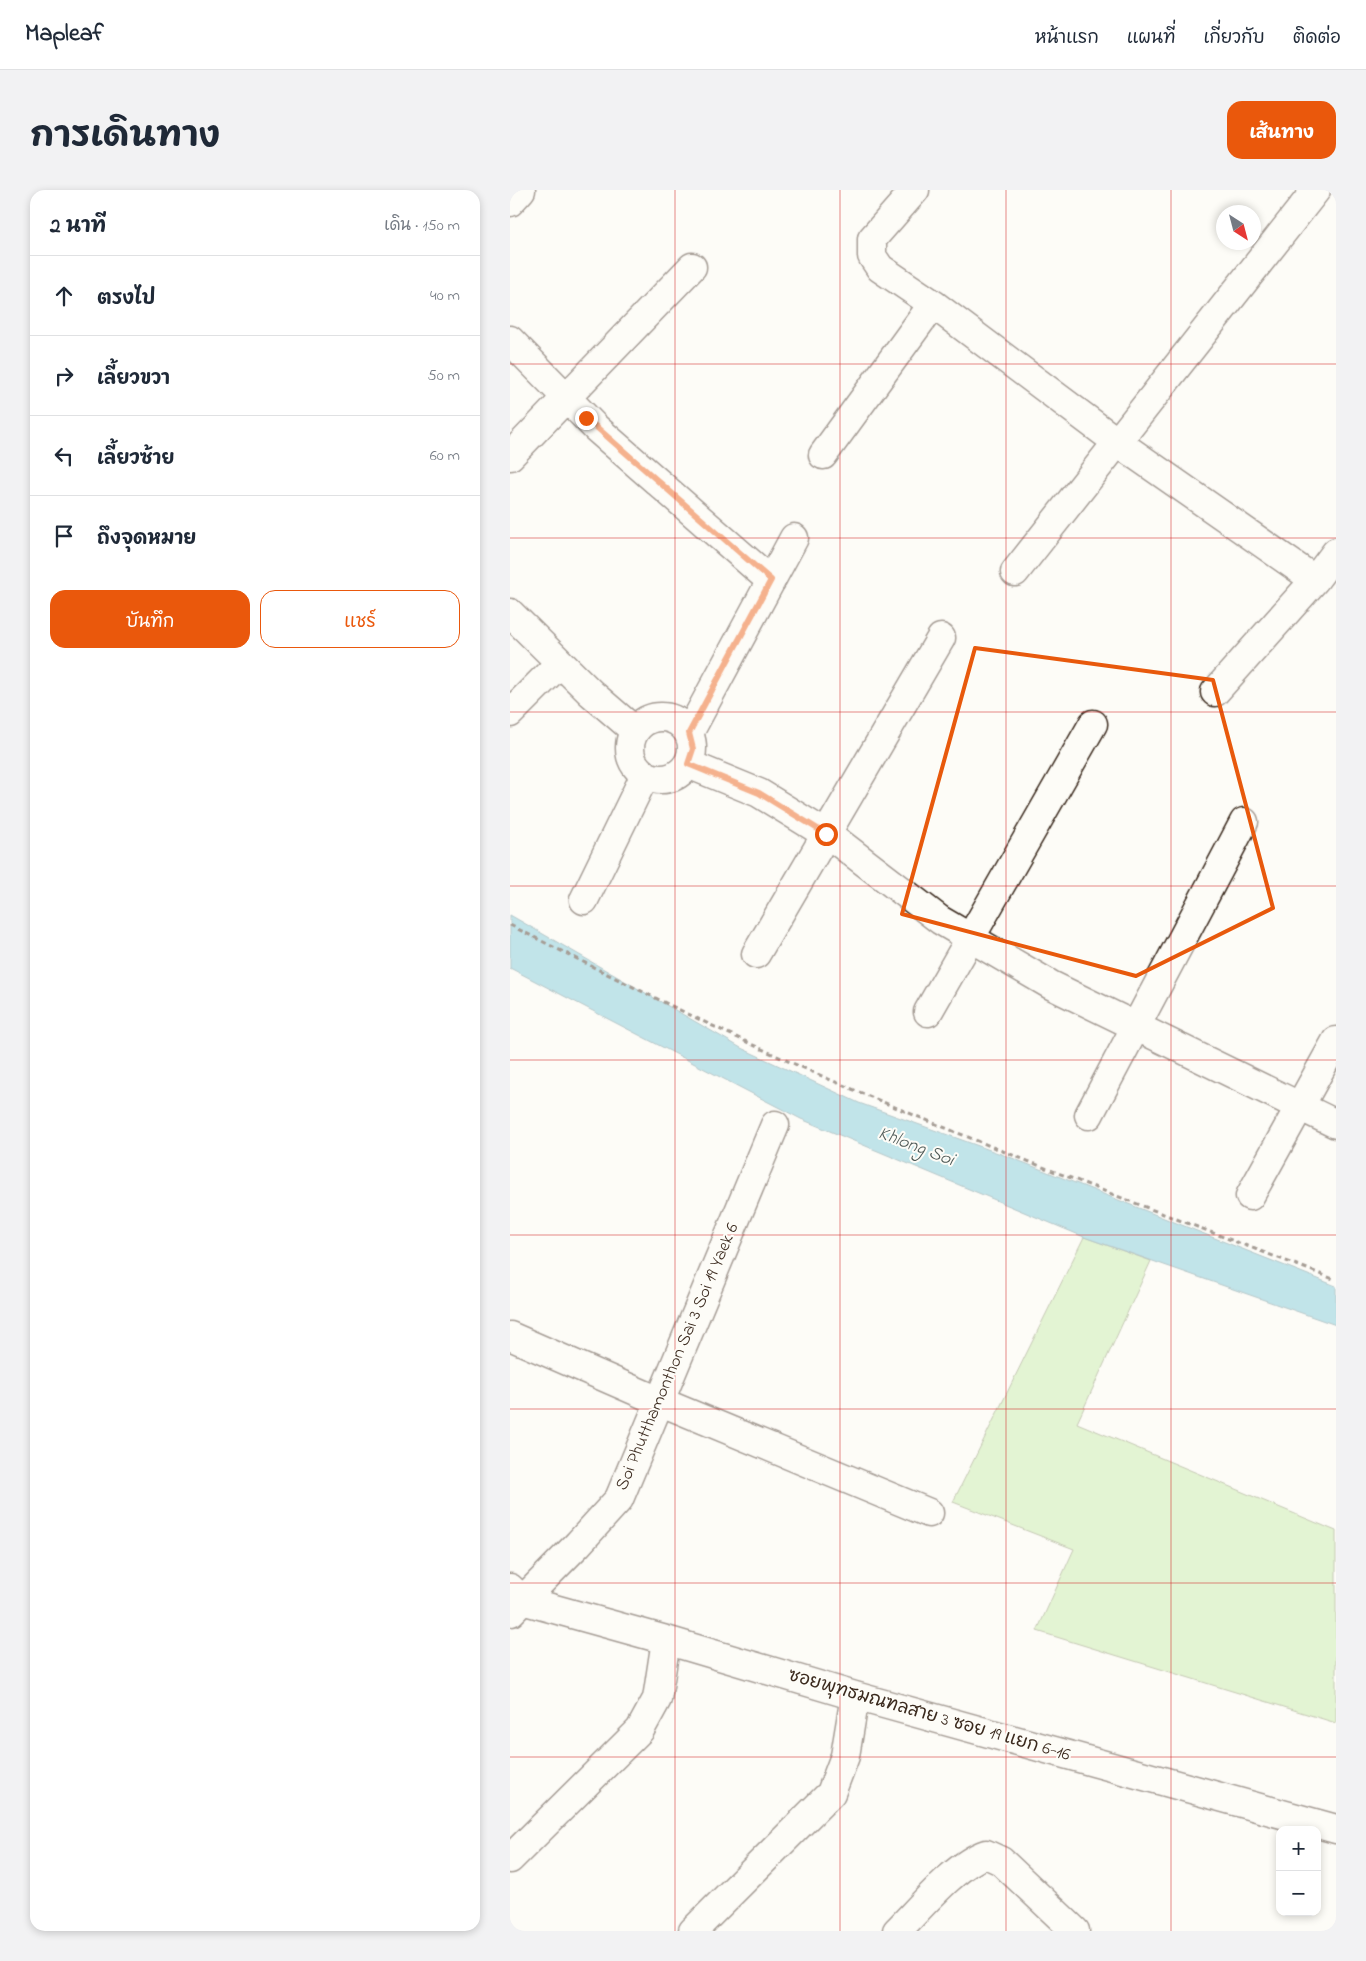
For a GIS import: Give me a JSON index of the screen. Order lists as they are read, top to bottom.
{
  "streets": {
    "street": ["Soi Phutthamonthon Sai 3 Soi 19 Yaek 6", "ซอยพุทธมณฑลสาย 3 ซอย 19 แยก 6-16"]
  },
  "crossings": [
    ["Soi Phutthamonthon Sai 3 Soi 19 Yaek 6", "ซอยพุทธมณฑลสาย 3 ซอย 19 แยก 6-16"]
  ],
  "water": ["Khlong Soi"],
  "north": "bottom right",
  "page": {
    "header": "Mapleaf",
    "nav": [
      "หน้าแรก",
      "แผนที่",
      "เกี่ยวกับ",
      "ติดต่อ"
    ],
    "title": "การเดินทาง",
    "buttons": [
      "เส้นทาง",
      ["บันทึก", "แชร์"]
    ],
    "heading": ["2 นาที", "เดิน · 150 m"],
    "list": [
      ["ตรงไป", "40 m"],
      ["เลี้ยวขวา", "50 m"],
      ["เลี้ยวซ้าย", "60 m"],
      "ถึงจุดหมาย"
    ],
    "map_buttons": ["+", "−"]
  }
}
